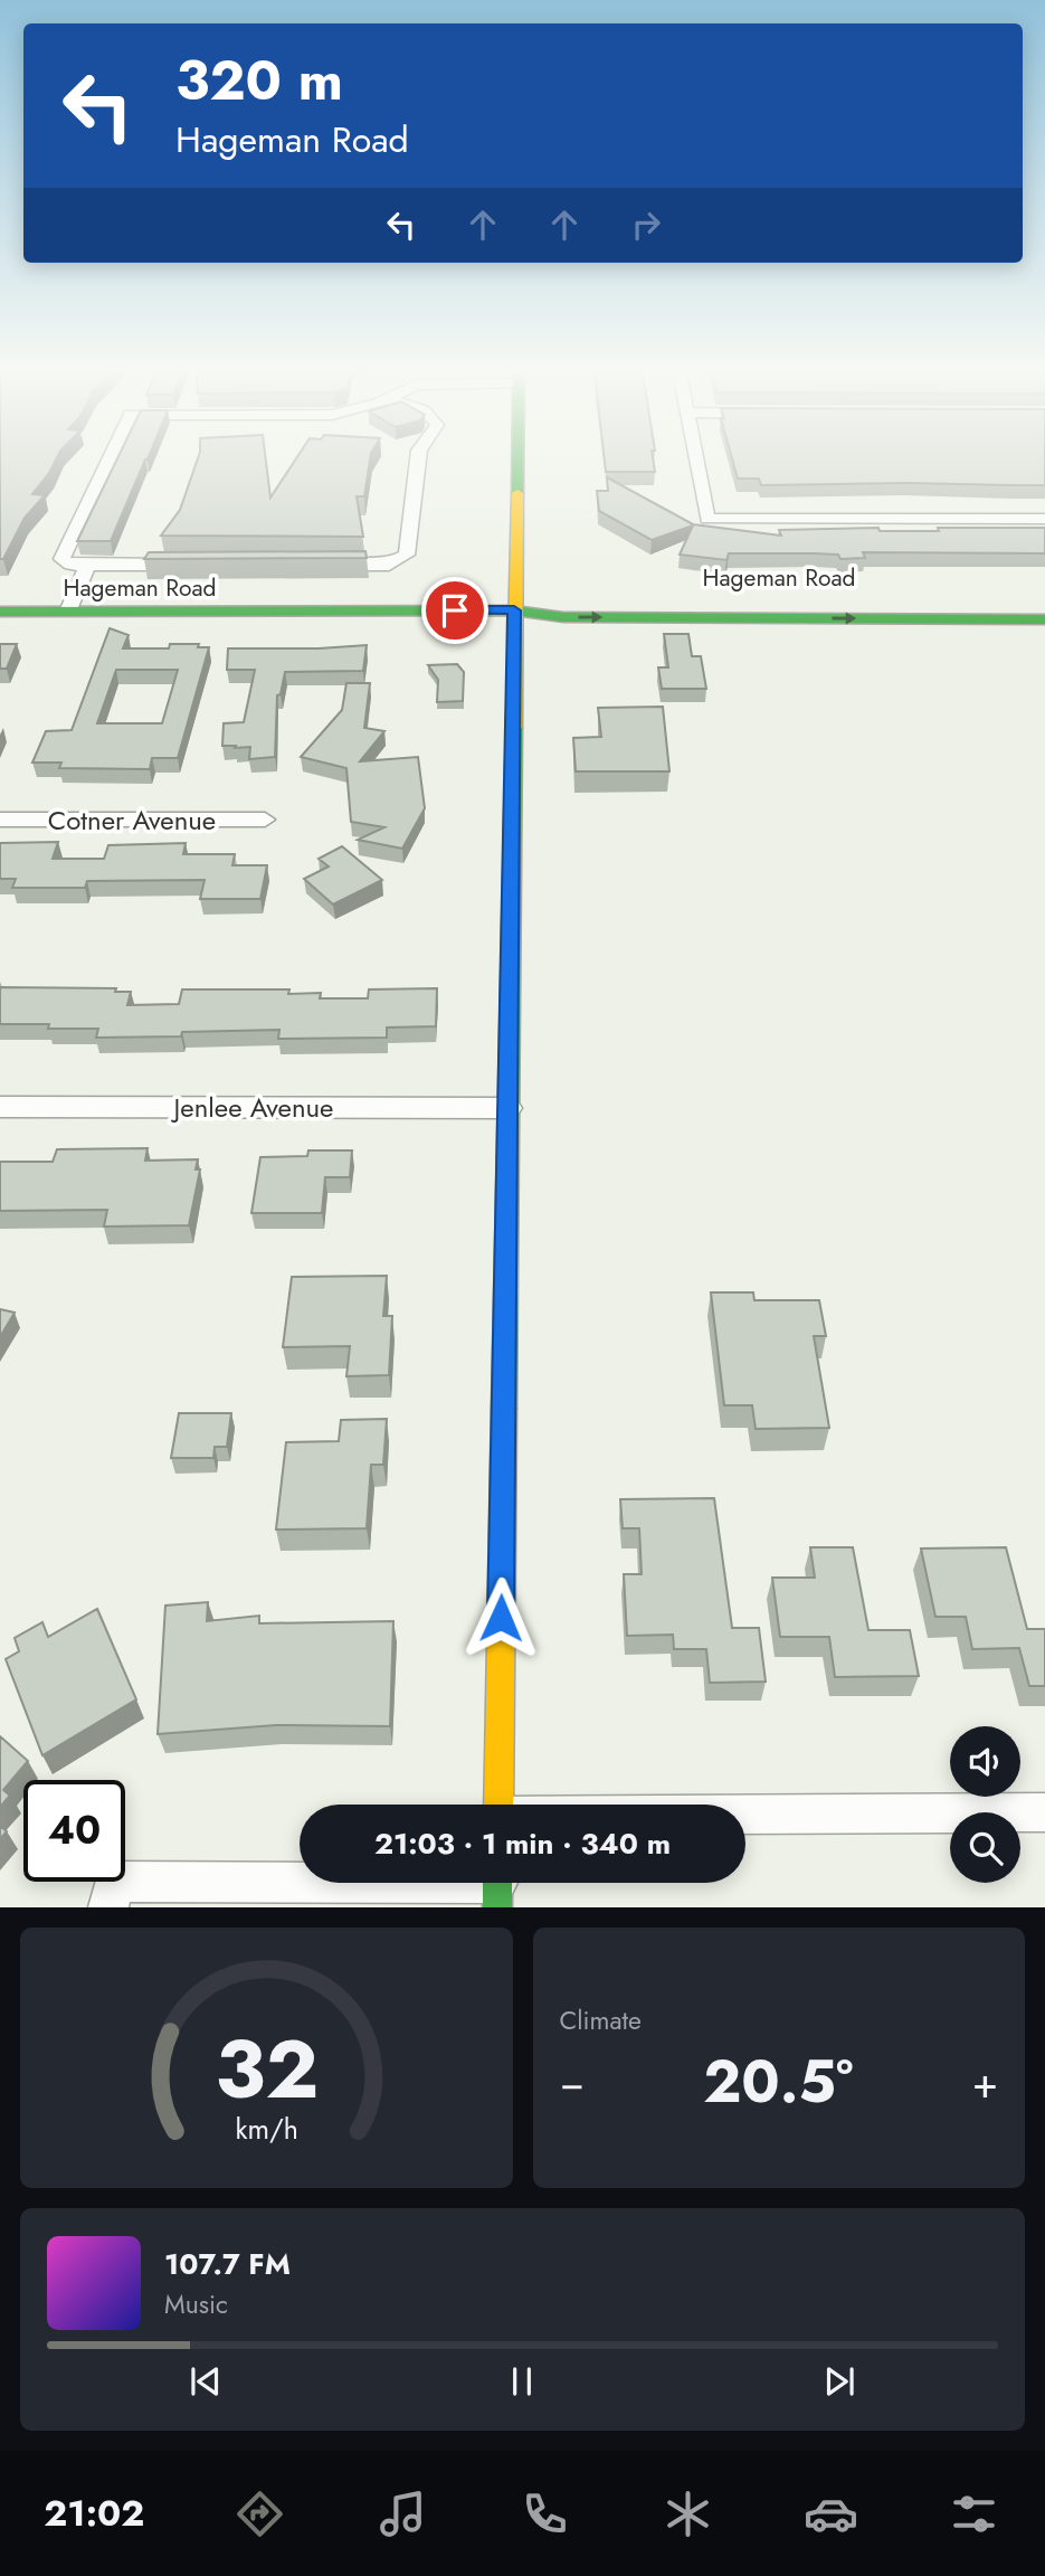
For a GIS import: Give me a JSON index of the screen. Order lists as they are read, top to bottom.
{
  "streets": {
    "street": ["Hageman Road", "Cotner Avenue", "Jenlee Avenue"]
  },
  "page": {
    "turn": ["320 m", "Hageman Road"],
    "limit": "40",
    "trip": "21:03 · 1 min · 340 m",
    "tile": "Climate",
    "heat": ["−", "20.5°", "+"],
    "song": ["107.7 FM", "Music"],
    "tabs": "21:02",
    "gauge": ["32", "km/h"]
  }
}
